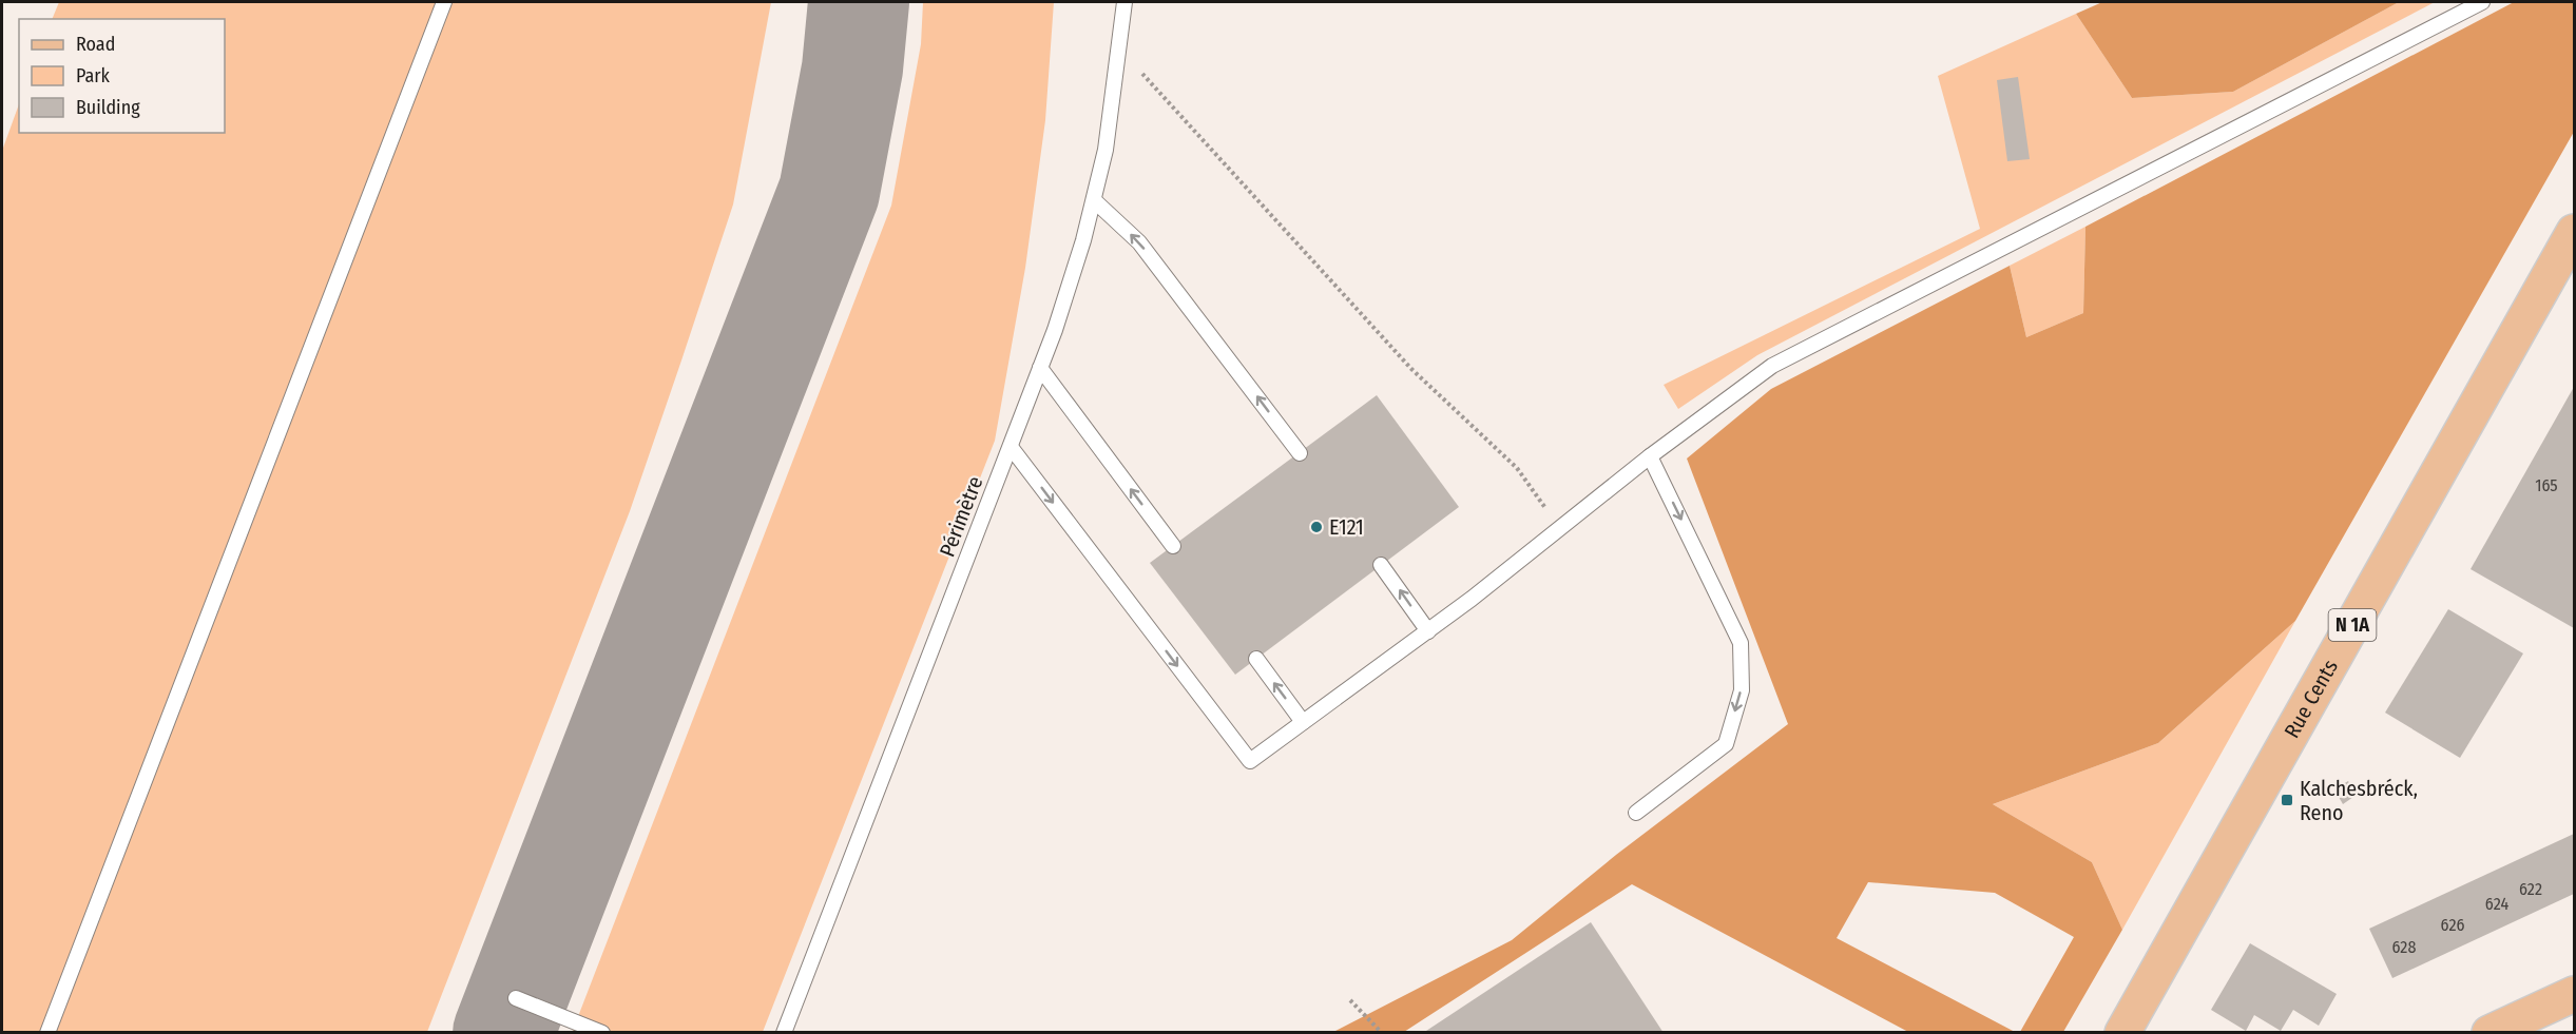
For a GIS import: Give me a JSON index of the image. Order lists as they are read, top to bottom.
{
  "streets": {
    "main road": ["N 1A", "Rue Cents"],
    "lane": ["Périmètre"]
  },
  "places": {
    "other": ["E121"],
    "transit": ["Kalchesbréck, Reno"]
  },
  "house_numbers": [
    "165",
    "622",
    "624",
    "626",
    "628"
  ],
  "legend": ["Road", "Park", "Building"]
}
